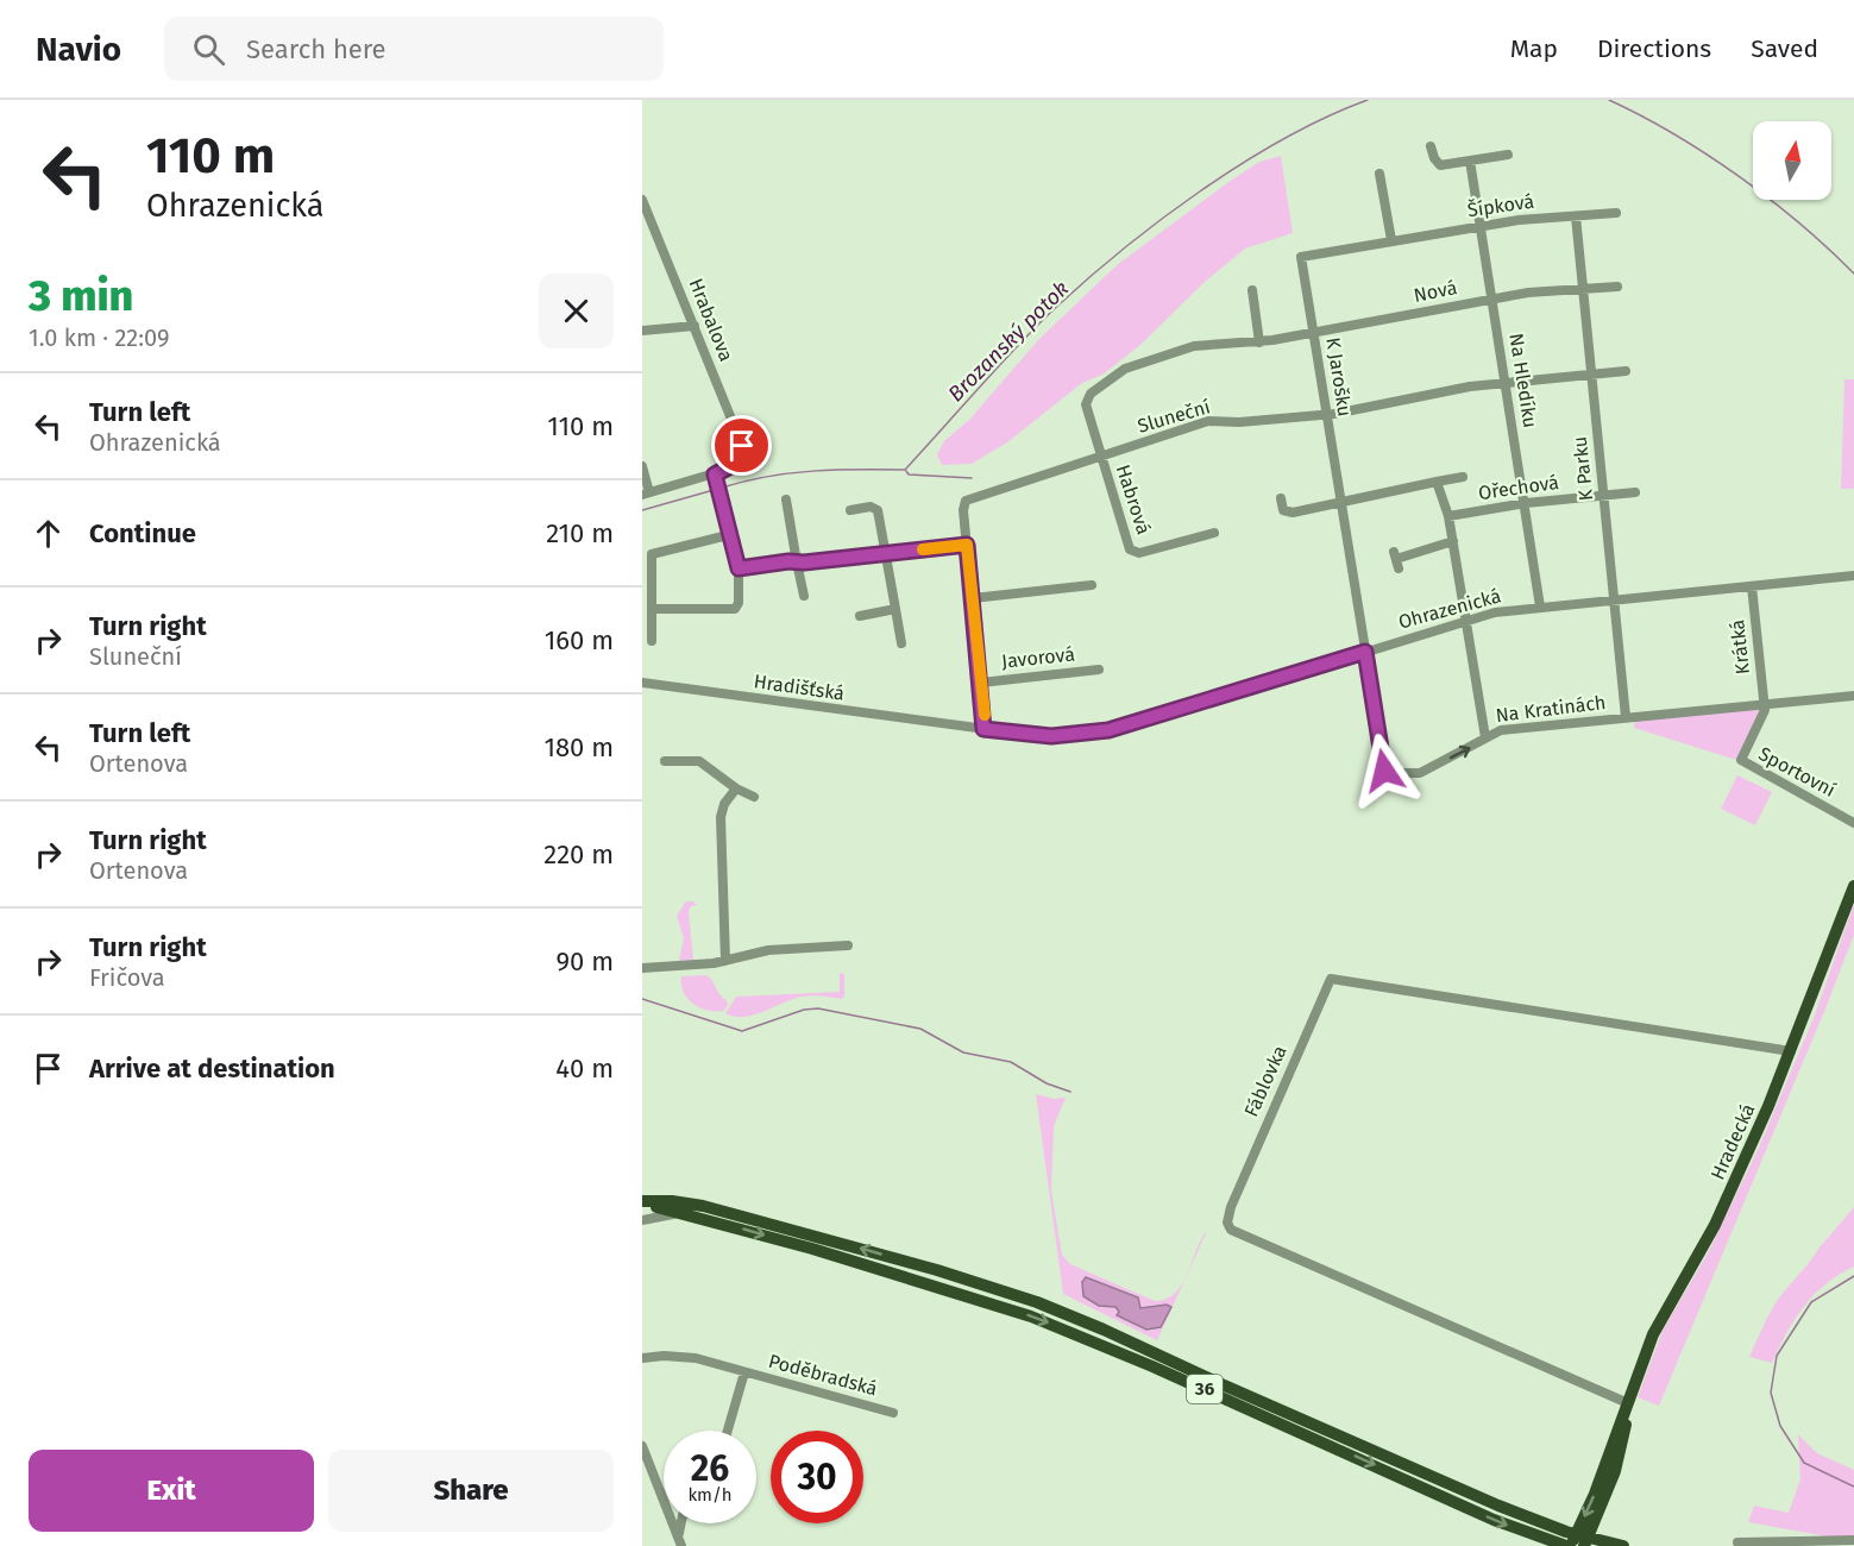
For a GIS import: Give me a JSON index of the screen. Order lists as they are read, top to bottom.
{
  "streets": {
    "main road": ["Hradecká", "36"],
    "street": [
      "Šípková",
      "Nová",
      "Hrabalova",
      "K Jarošku",
      "Na Hledíku",
      "Sluneční",
      "K Parku",
      "Ořechová",
      "Habrová",
      "Ohrazenická",
      "Krátká",
      "Javorová",
      "Hradišťská",
      "Na Kratinách",
      "Sportovní",
      "Fáblovka",
      "Poděbradská"
    ]
  },
  "crossings": [
    ["Šípková", "K Jarošku"],
    ["Šípková", "Na Hledíku"],
    ["Šípková", "K Parku"],
    ["Nová", "K Jarošku"],
    ["Nová", "Na Hledíku"],
    ["Nová", "Sluneční"],
    ["Nová", "K Parku"],
    ["Nová", "Habrová"],
    ["K Jarošku", "Sluneční"],
    ["K Jarošku", "Ořechová"],
    ["K Jarošku", "Ohrazenická"],
    ["K Jarošku", "Na Kratinách"],
    ["Na Hledíku", "Sluneční"],
    ["Na Hledíku", "Ořechová"],
    ["Na Hledíku", "Ohrazenická"],
    ["Sluneční", "K Parku"],
    ["Sluneční", "Habrová"],
    ["Sluneční", "Ohrazenická"],
    ["Sluneční", "Javorová"],
    ["Sluneční", "Hradišťská"],
    ["K Parku", "Ořechová"],
    ["K Parku", "Ohrazenická"],
    ["K Parku", "Na Kratinách"],
    ["Ohrazenická", "Krátká"],
    ["Ohrazenická", "Hradišťská"],
    ["Ohrazenická", "Na Kratinách"],
    ["Krátká", "Na Kratinách"],
    ["Krátká", "Sportovní"],
    ["Na Kratinách", "Sportovní"],
    ["Fáblovka", "Hradecká"],
    ["Hradecká", "36"]
  ],
  "water": ["Brozanský potok"],
  "north": "top",
  "page": {
    "header": "Navio",
    "search": "Search here",
    "nav": ["Map", "Directions", "Saved"],
    "turn": ["110 m", "Ohrazenická"],
    "heading": ["3 min", "1.0 km · 22:09"],
    "list": [
      {
        "name": "Turn left",
        "note": "Ohrazenická",
        "value": "110 m"
      },
      {
        "name": "Continue",
        "value": "210 m"
      },
      {
        "name": "Turn right",
        "note": "Sluneční",
        "value": "160 m"
      },
      {
        "name": "Turn left",
        "note": "Ortenova",
        "value": "180 m"
      },
      {
        "name": "Turn right",
        "note": "Ortenova",
        "value": "220 m"
      },
      {
        "name": "Turn right",
        "note": "Fričova",
        "value": "90 m"
      },
      {
        "name": "Arrive at destination",
        "value": "40 m"
      }
    ],
    "speed": "26 km/h",
    "limit": "30",
    "buttons": ["Exit", "Share"]
  }
}
